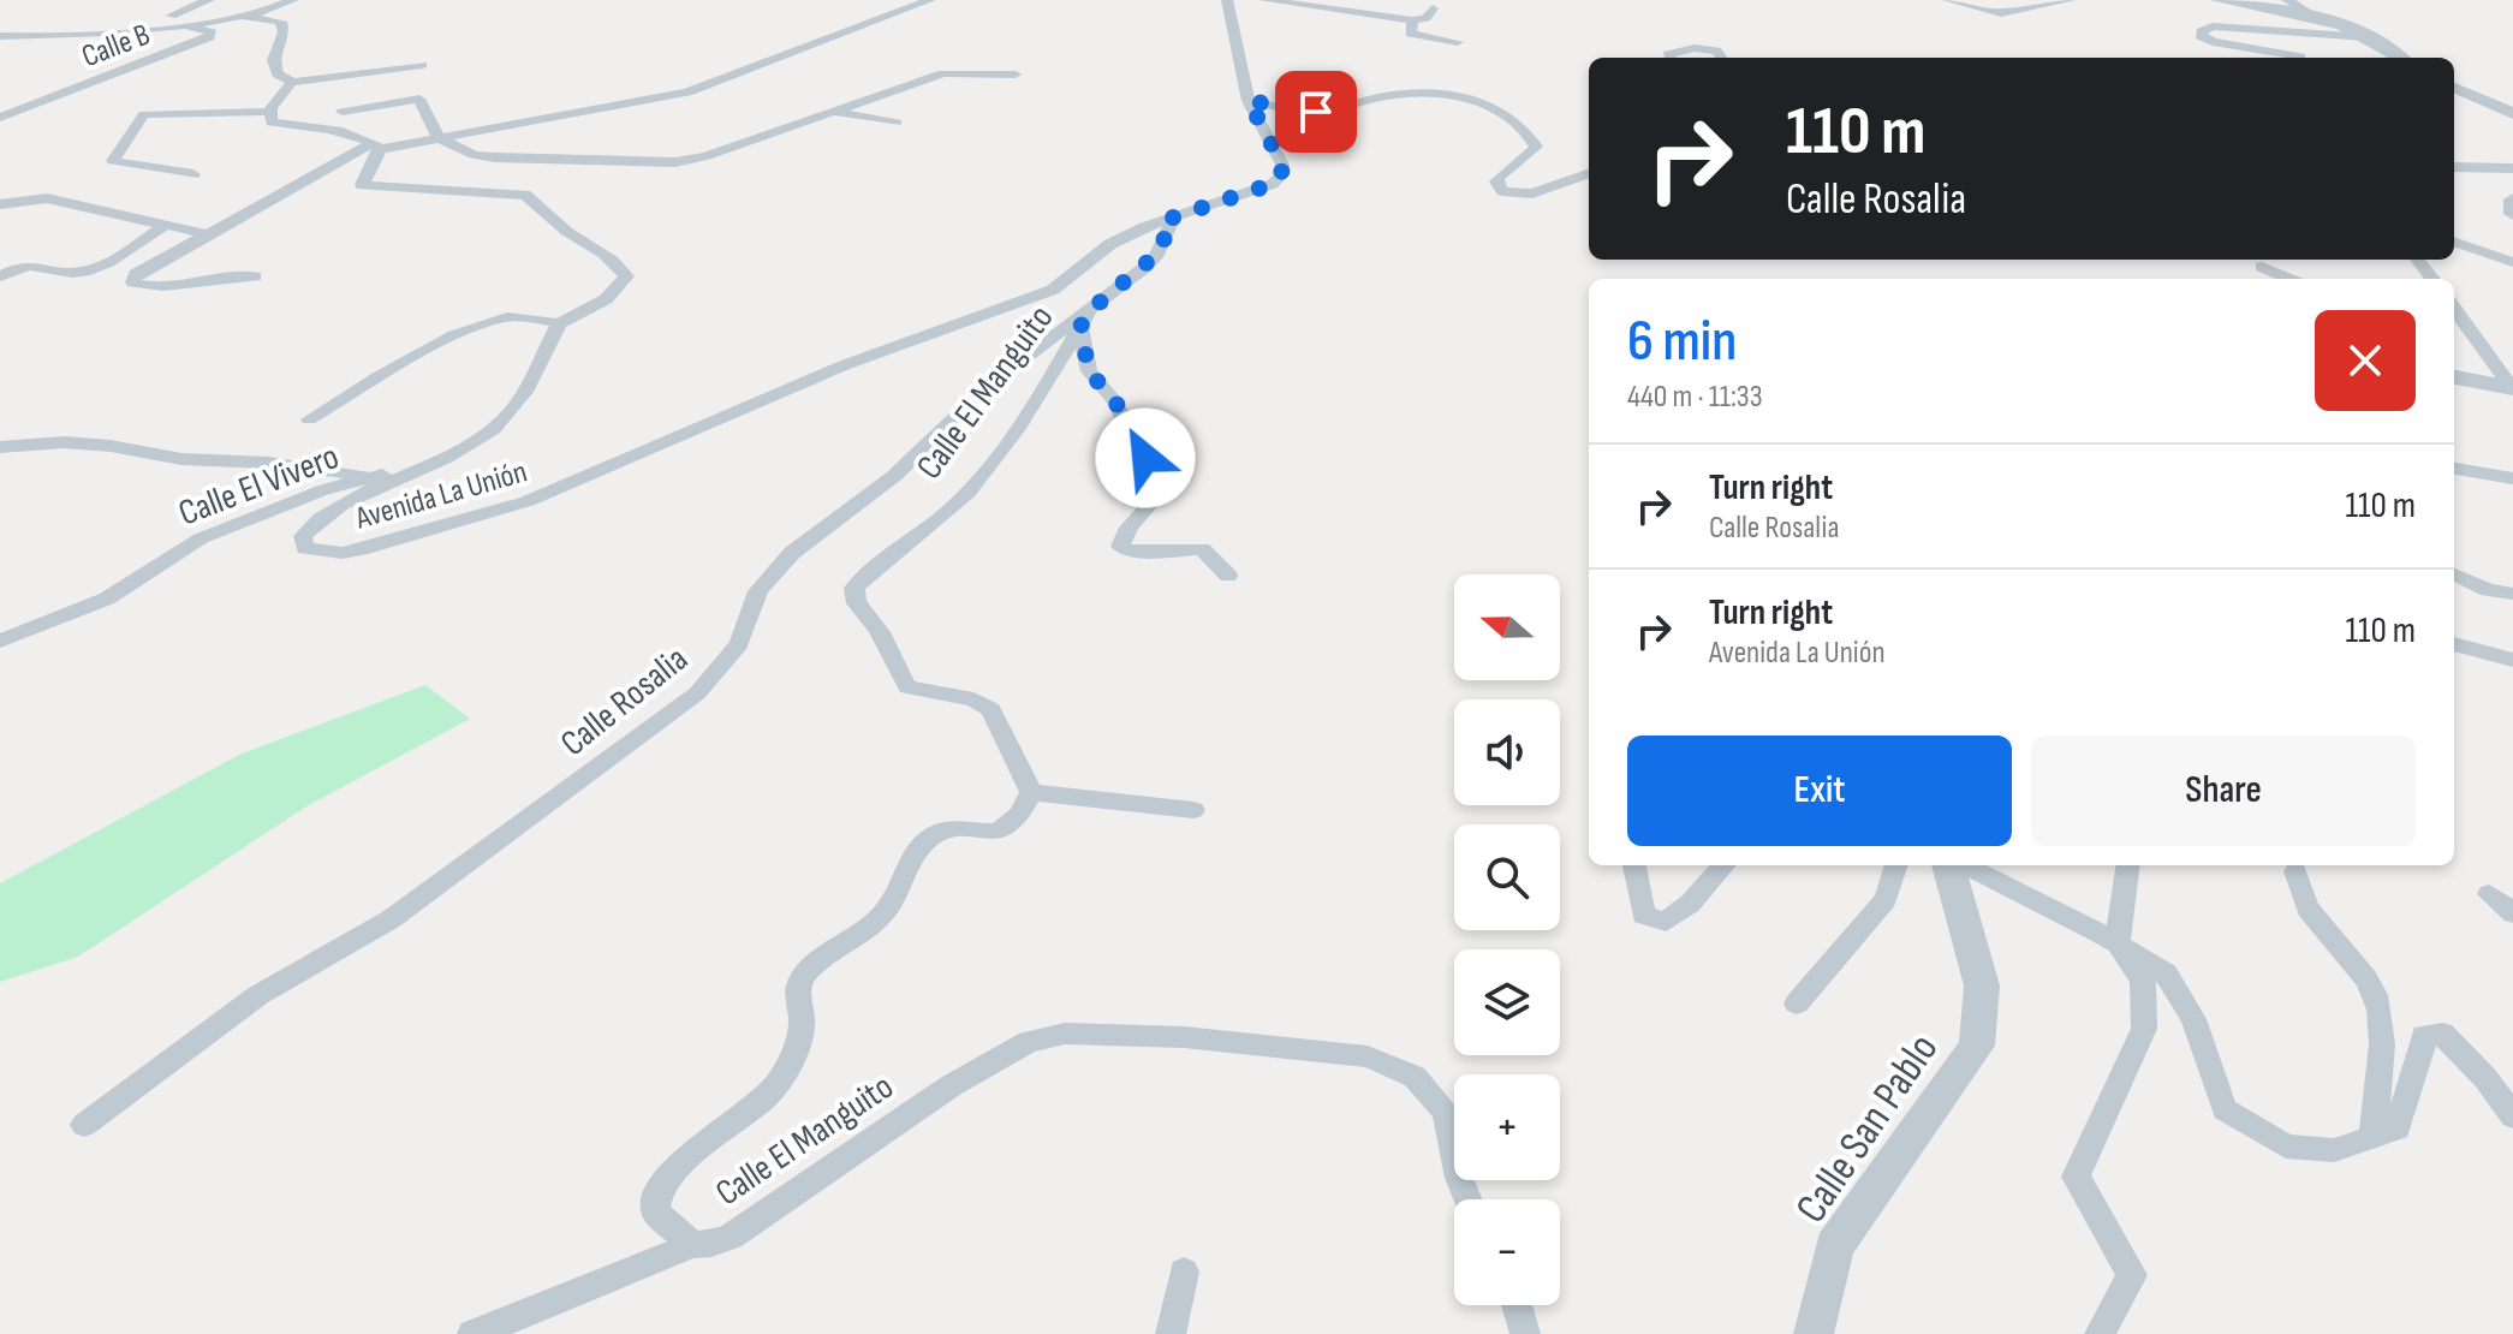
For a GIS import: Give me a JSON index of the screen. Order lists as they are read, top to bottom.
{
  "streets": {
    "street": [
      "Calle B",
      "Calle El Manguito",
      "Calle El Vivero",
      "Avenida La Unión",
      "Calle Rosalia",
      "Calle San Pablo"
    ]
  },
  "crossings": [
    ["Calle El Manguito", "Calle Rosalia"],
    ["Calle El Vivero", "Avenida La Unión"],
    ["Avenida La Unión", "Calle Rosalia"]
  ],
  "north": "left",
  "page": {
    "turn": ["110 m", "Calle Rosalia"],
    "heading": ["6 min", "440 m · 11:33"],
    "list": [
      {
        "name": "Turn right",
        "note": "Calle Rosalia",
        "value": "110 m"
      },
      {
        "name": "Turn right",
        "note": "Avenida La Unión",
        "value": "110 m"
      }
    ],
    "map_buttons": ["+", "−"],
    "buttons": ["Exit", "Share"]
  }
}
